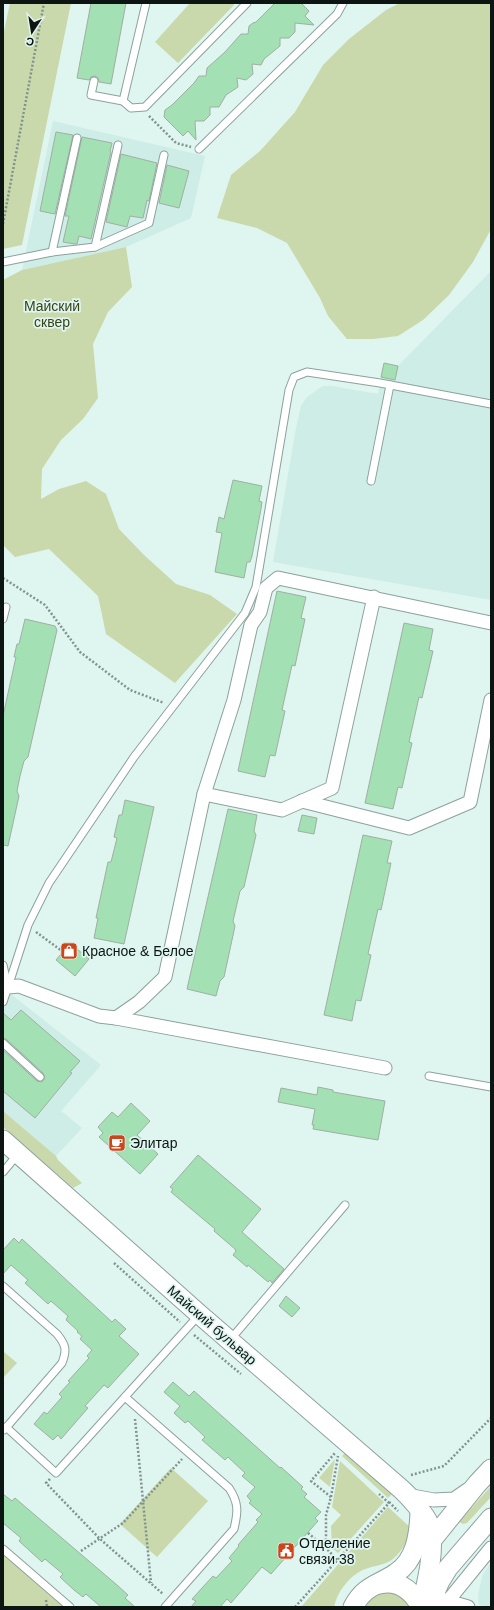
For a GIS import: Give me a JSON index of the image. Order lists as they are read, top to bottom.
{
  "streets": {
    "main road": ["Майский бульвар"]
  },
  "parks": ["Майский сквер"],
  "places": {
    "shop": ["Красное & Белое"],
    "cafe": ["Элитар"],
    "public building": ["Отделение связи 38"]
  },
  "north": "bottom"
}
